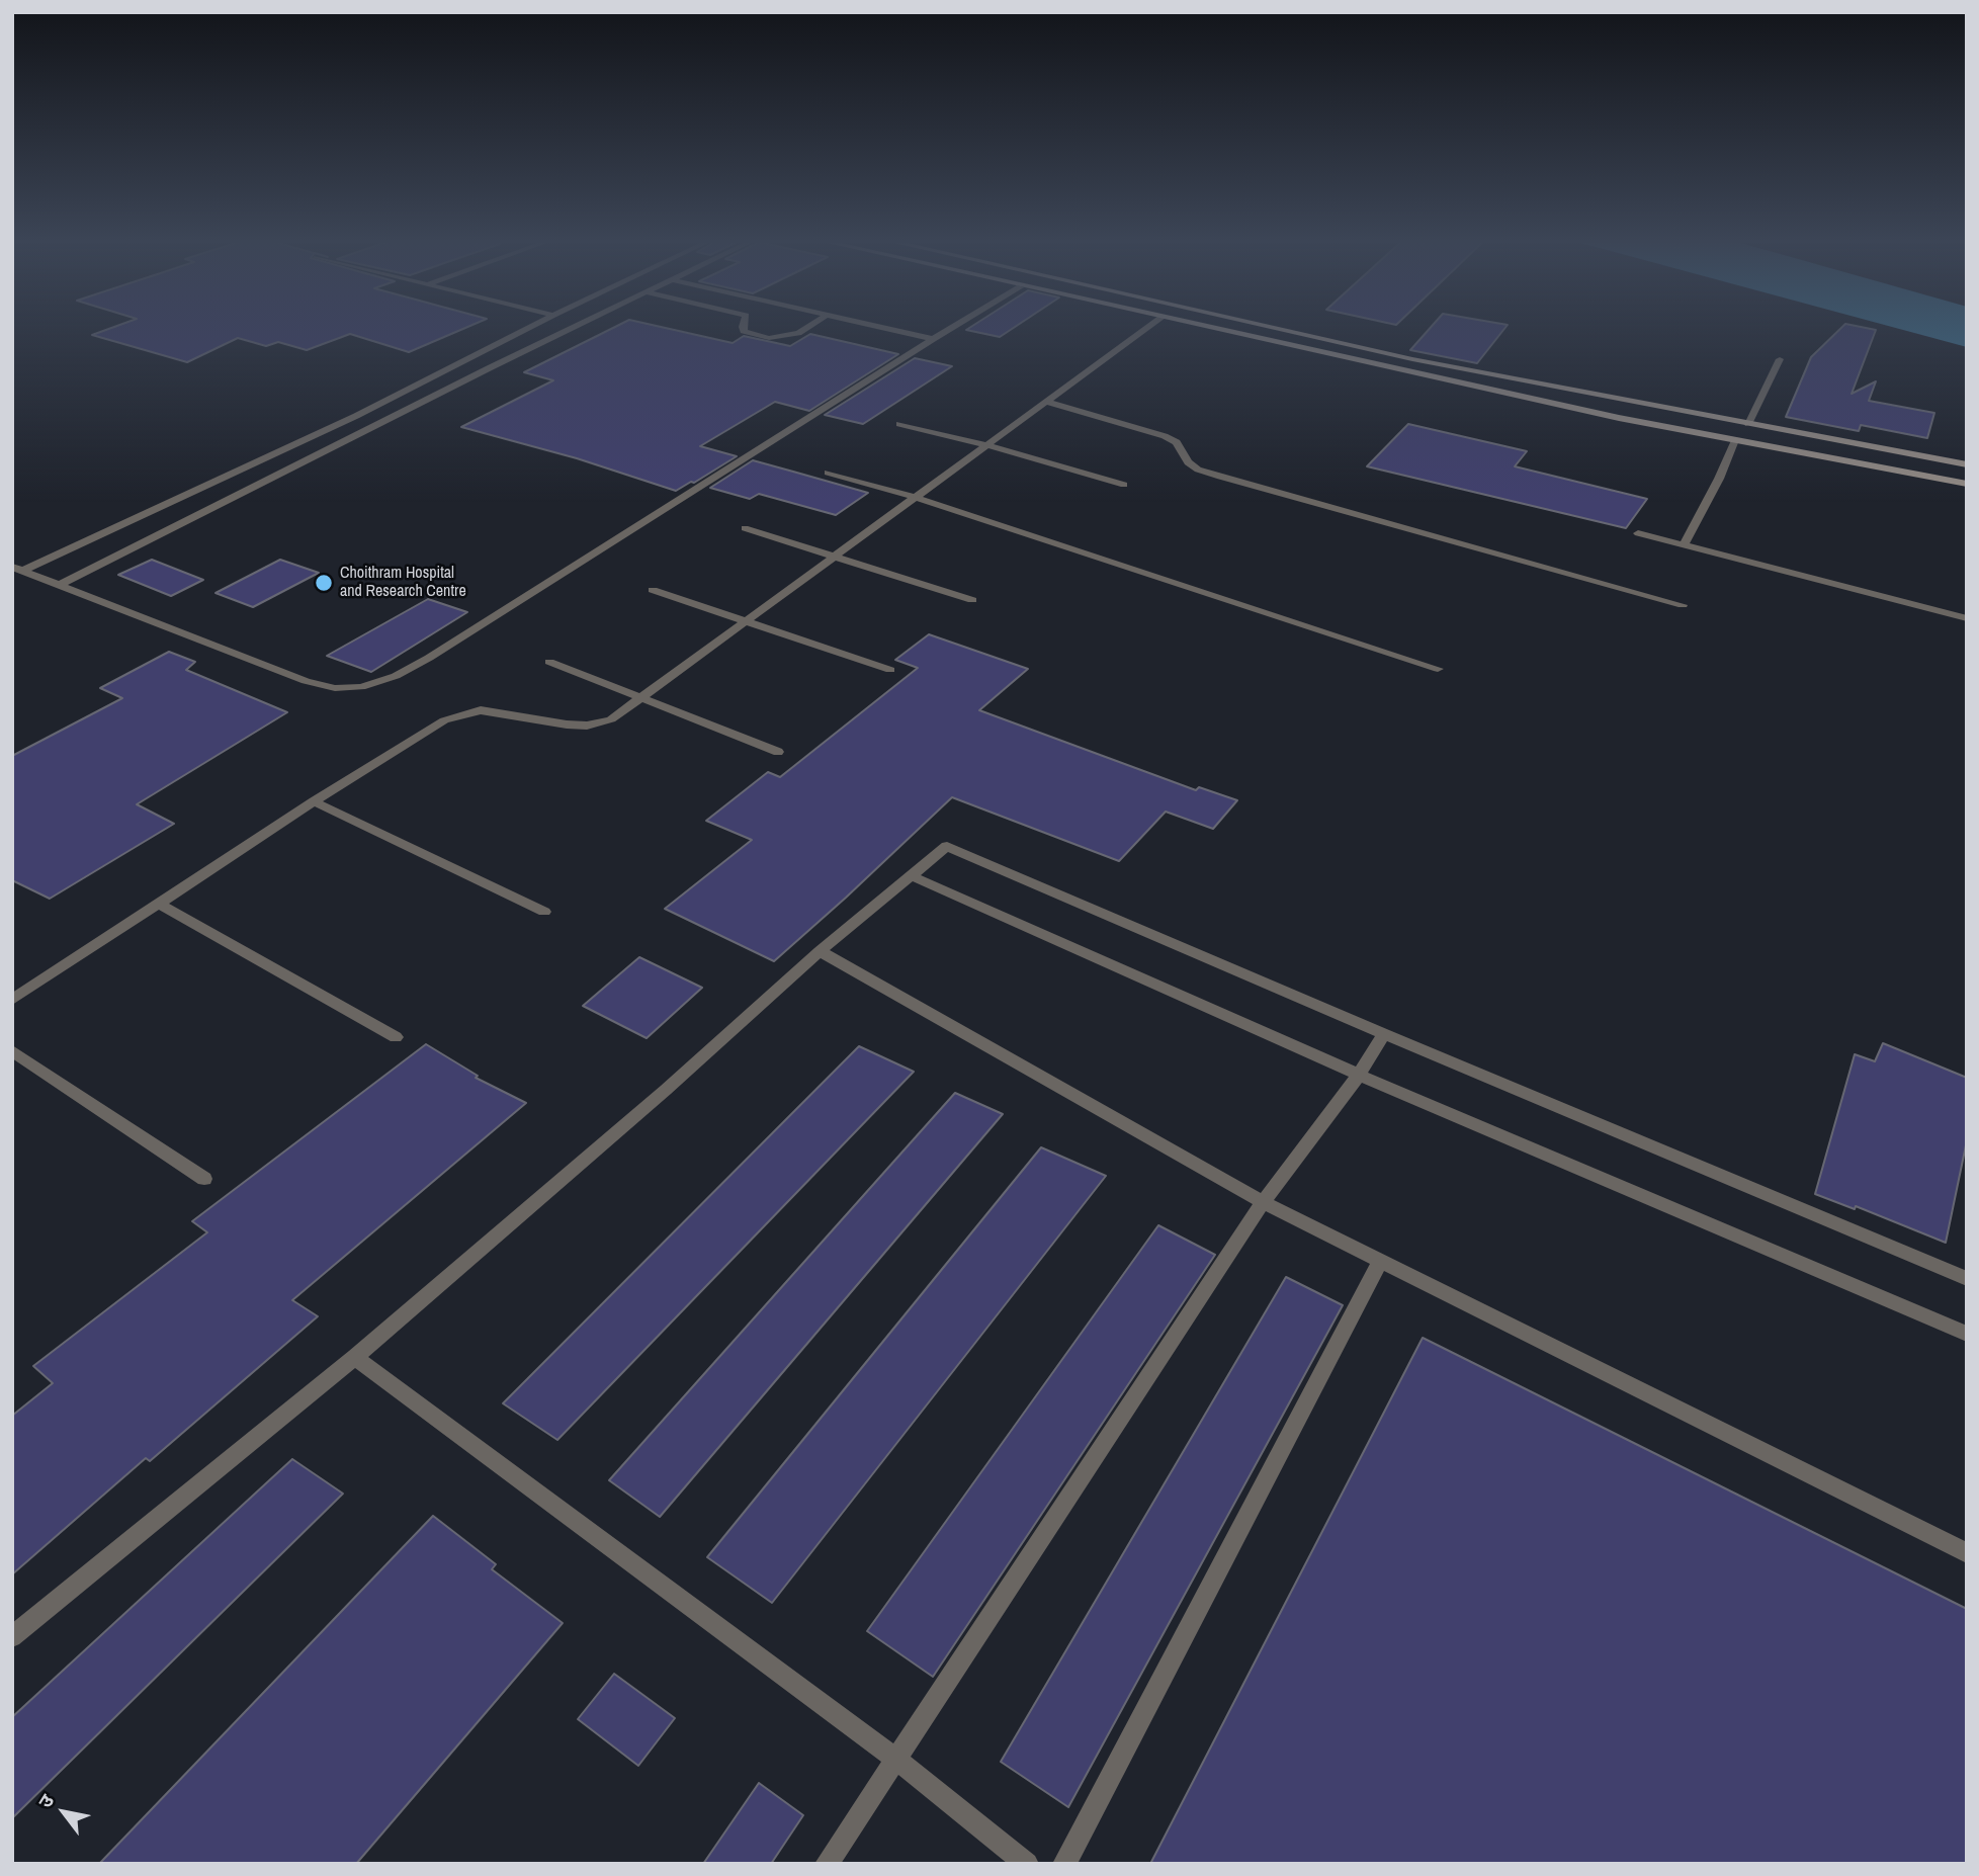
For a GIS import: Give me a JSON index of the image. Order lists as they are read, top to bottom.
{
  "places": ["Choithram Hospital and Research Centre"],
  "north": "top left"
}
